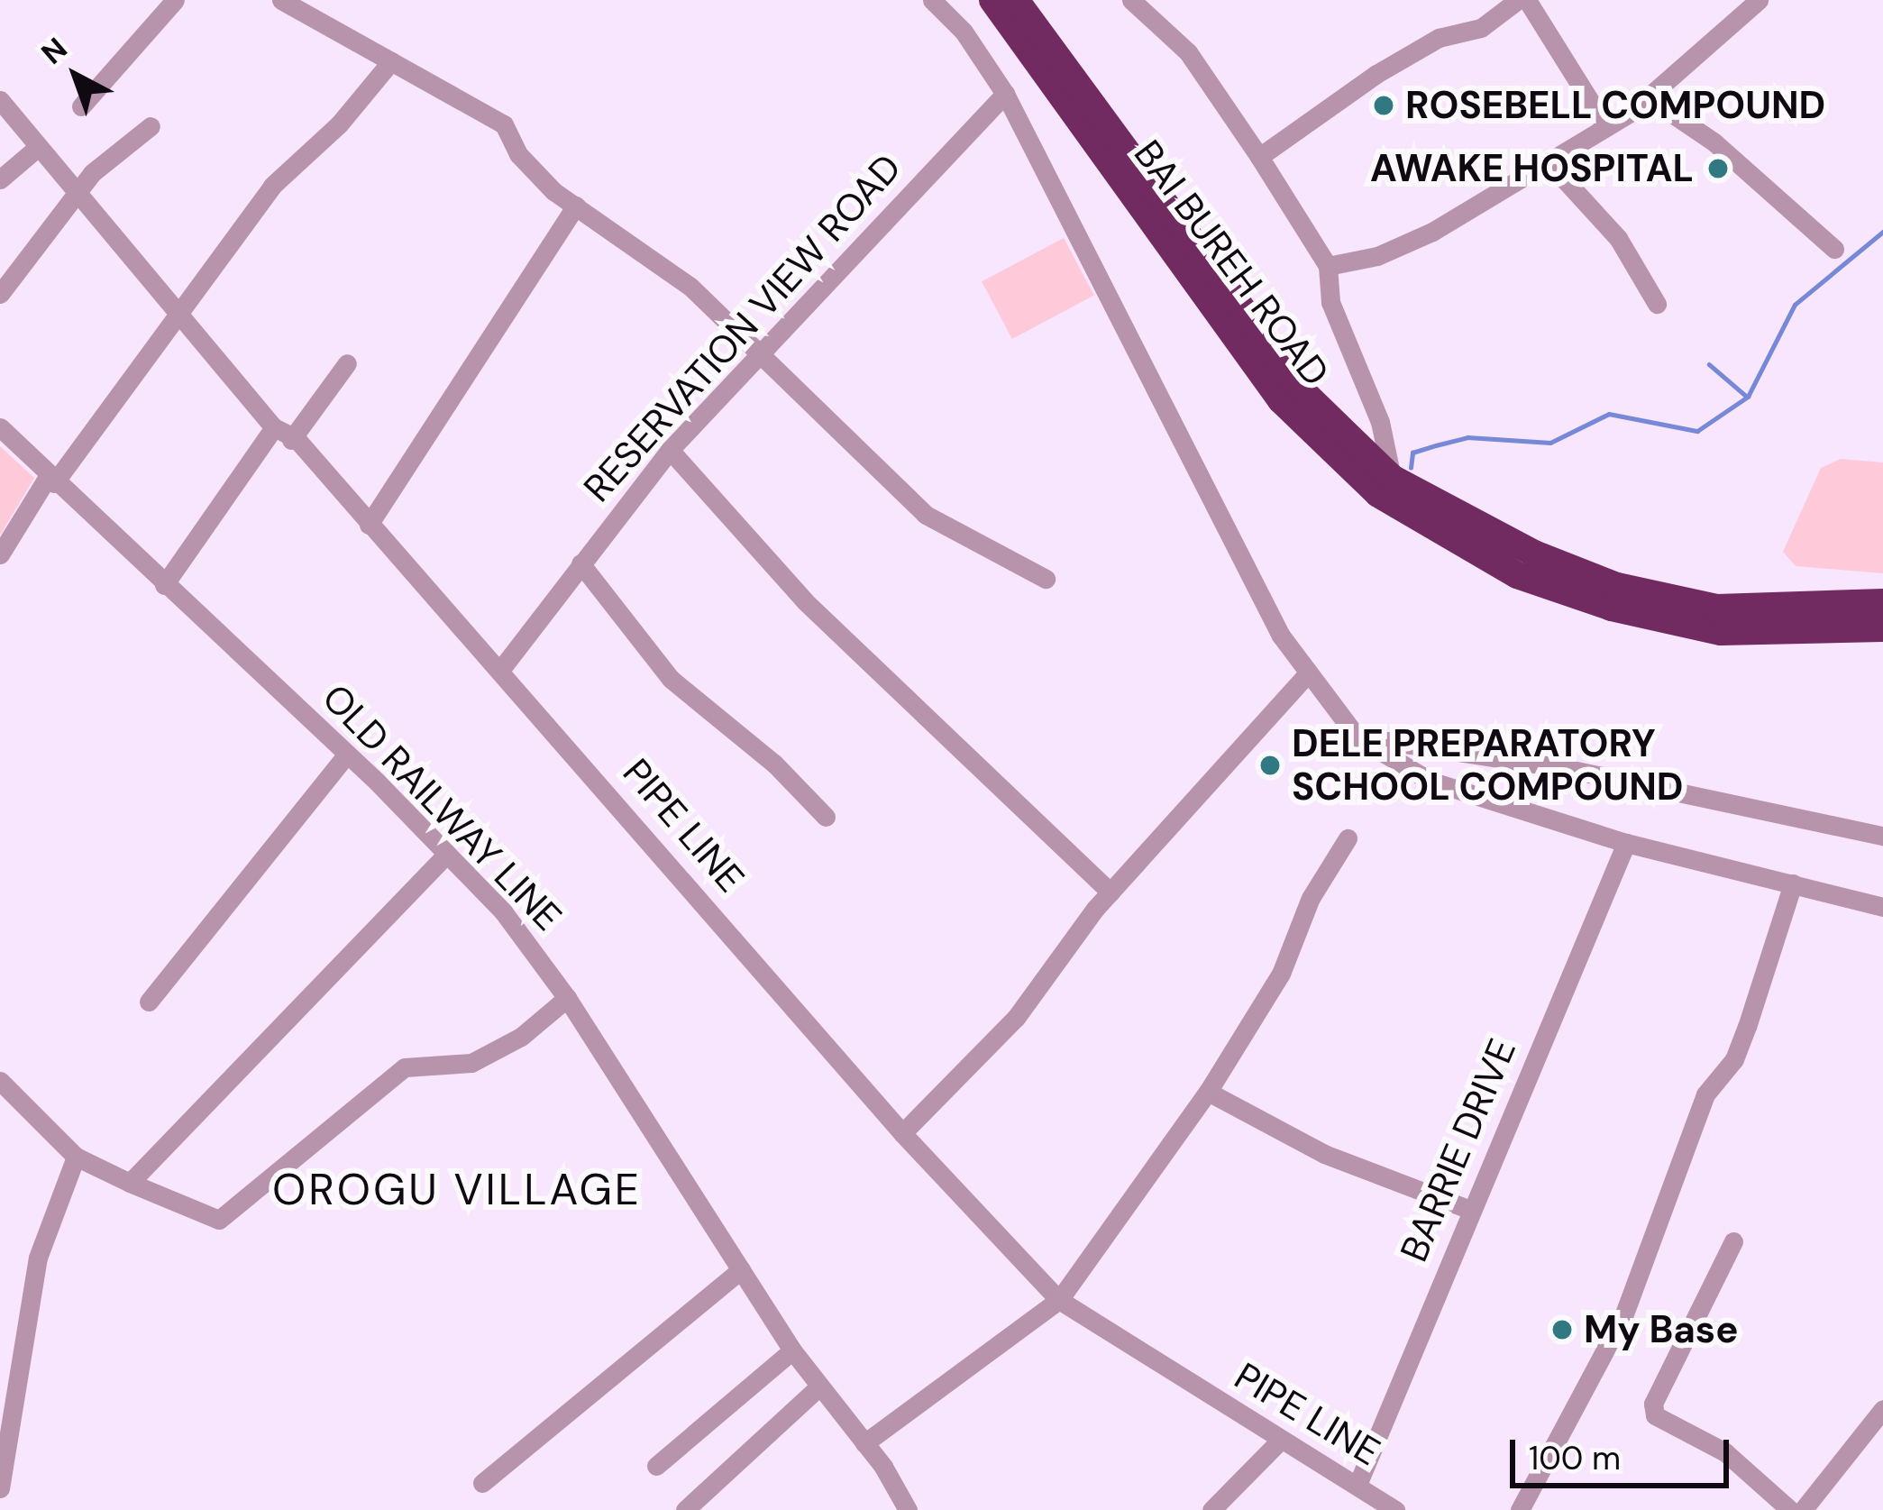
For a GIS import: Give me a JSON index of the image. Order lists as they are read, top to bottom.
{
  "streets": {
    "highway": ["BAI BUREH ROAD"],
    "street": [
      "RESERVATION VIEW ROAD",
      "OLD RAILWAY LINE",
      "PIPE LINE",
      "BARRIE DRIVE"
    ]
  },
  "crossings": [
    ["RESERVATION VIEW ROAD", "PIPE LINE"],
    ["PIPE LINE", "BARRIE DRIVE"]
  ],
  "districts": ["OROGU VILLAGE"],
  "places": [
    "ROSEBELL COMPOUND",
    "AWAKE HOSPITAL",
    "DELE PREPARATORY SCHOOL COMPOUND",
    "My Base"
  ],
  "scale_bar": "100 m",
  "north": "top left"
}
